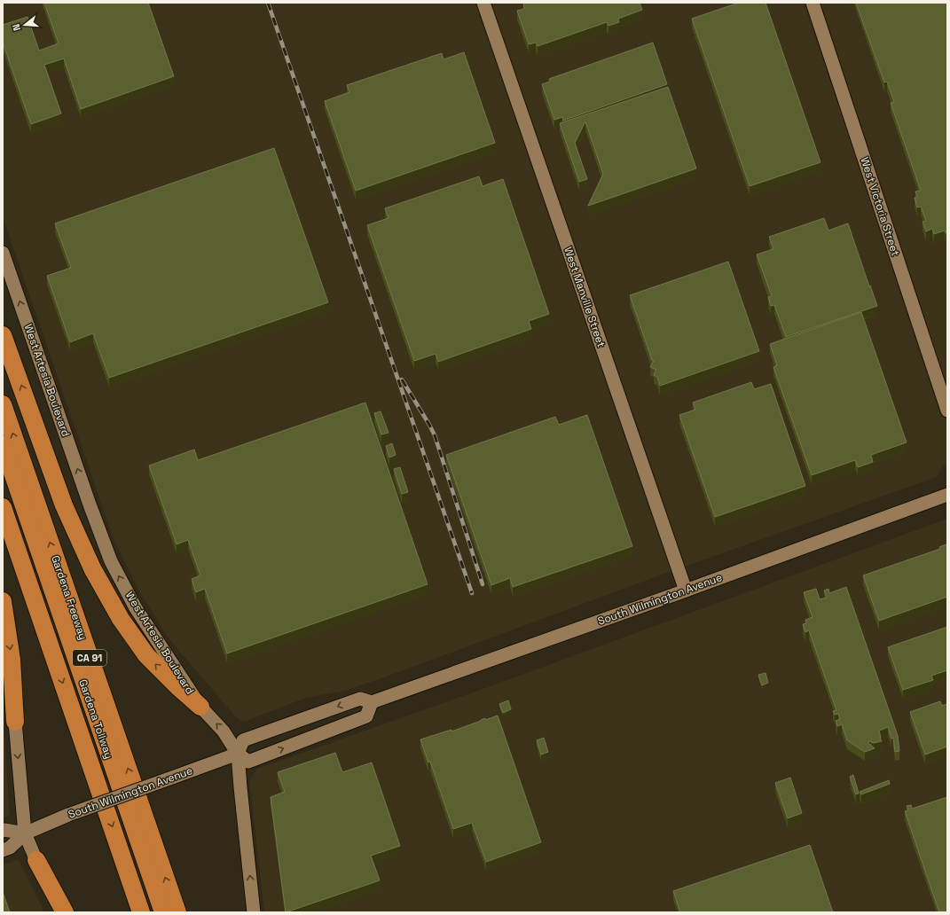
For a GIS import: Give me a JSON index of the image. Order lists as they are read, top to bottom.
{
  "streets": {
    "highway": ["Gardena Freeway", "CA 91", "Gardena Tollway"],
    "main road": [
      "West Victoria Street",
      "West Manville Street",
      "West Artesia Boulevard",
      "South Wilmington Avenue"
    ]
  },
  "crossings": [
    ["West Manville Street", "South Wilmington Avenue"],
    ["West Artesia Boulevard", "South Wilmington Avenue"]
  ],
  "one_way": ["West Artesia Boulevard"],
  "north": "left"
}
